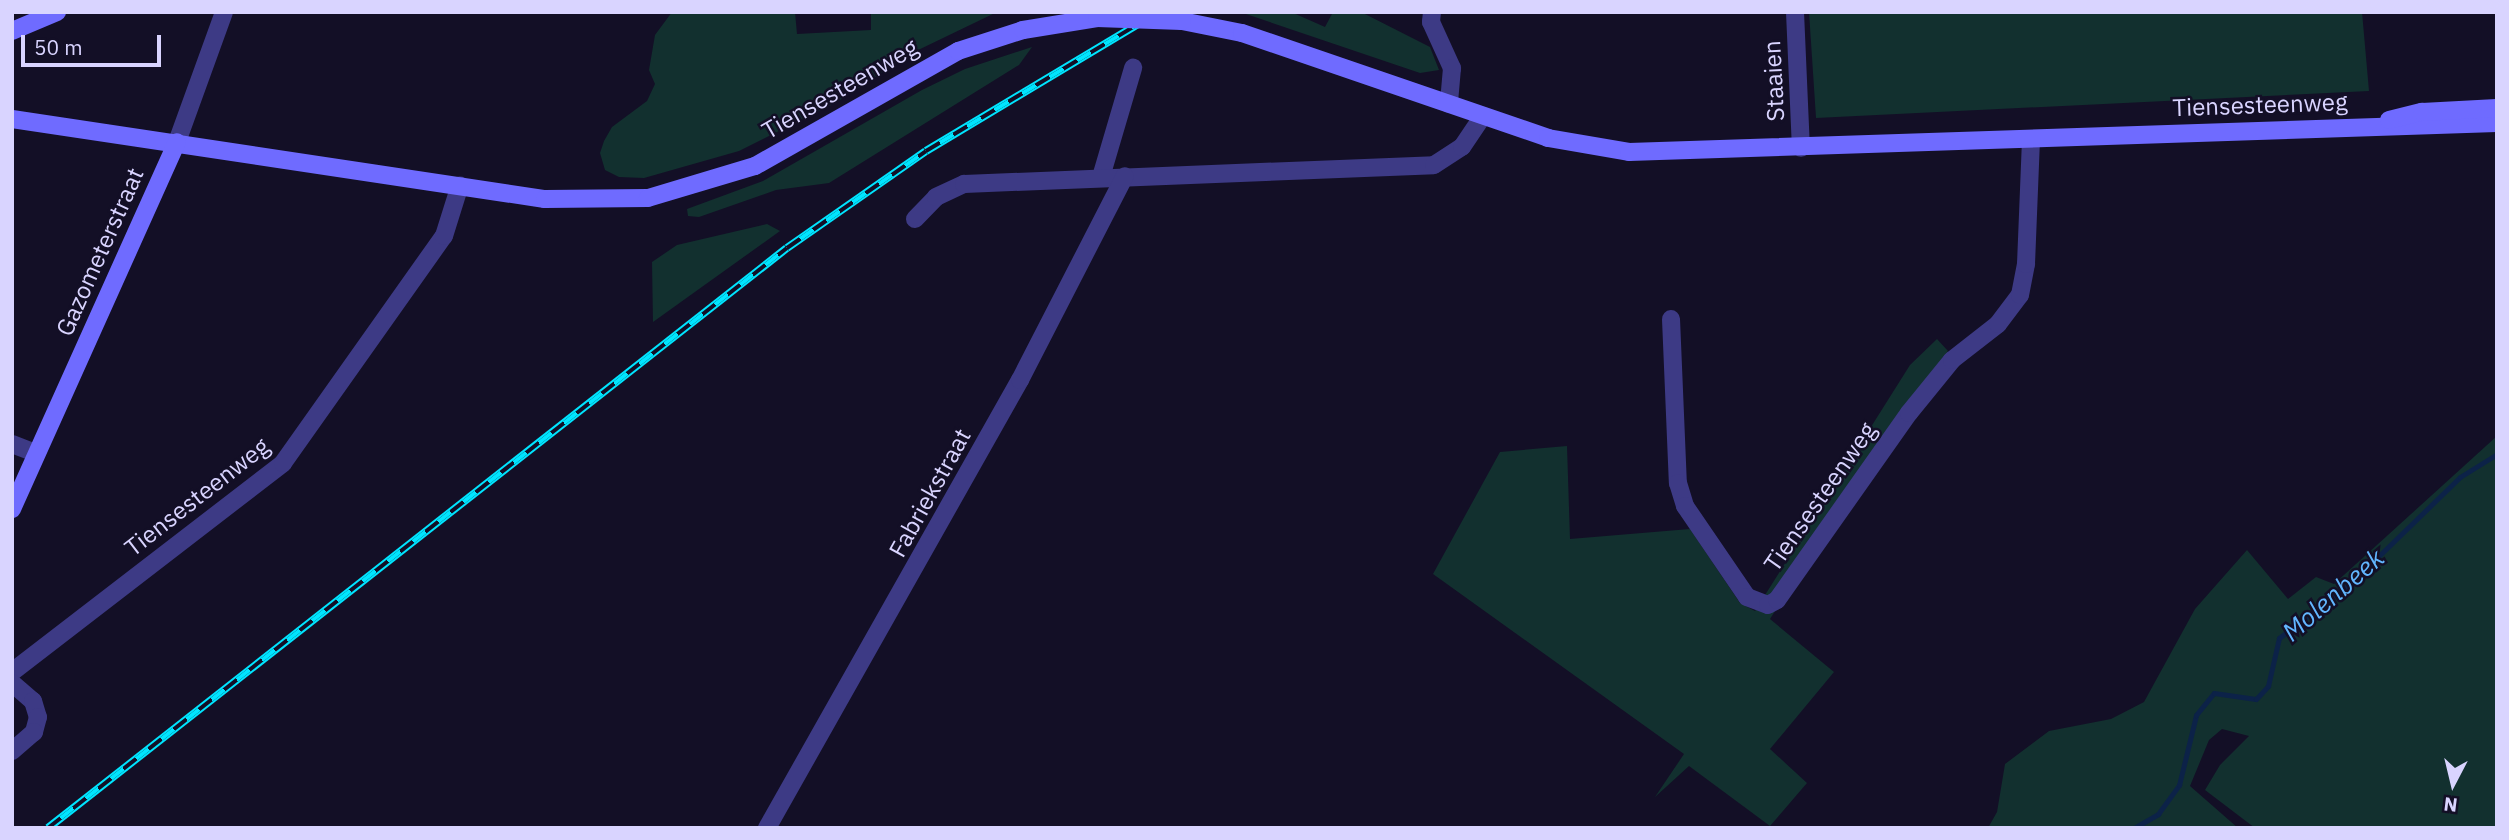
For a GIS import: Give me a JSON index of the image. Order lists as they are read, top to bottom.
{
  "streets": {
    "main road": ["Tiensesteenweg", "Gazometerstraat"],
    "street": ["Staaien", "Fabriekstraat"]
  },
  "crossings": [
    ["Staaien", "Tiensesteenweg"],
    ["Tiensesteenweg", "Gazometerstraat"]
  ],
  "water": ["Molenbeek"],
  "scale_bar": "50 m",
  "north": "bottom"
}
